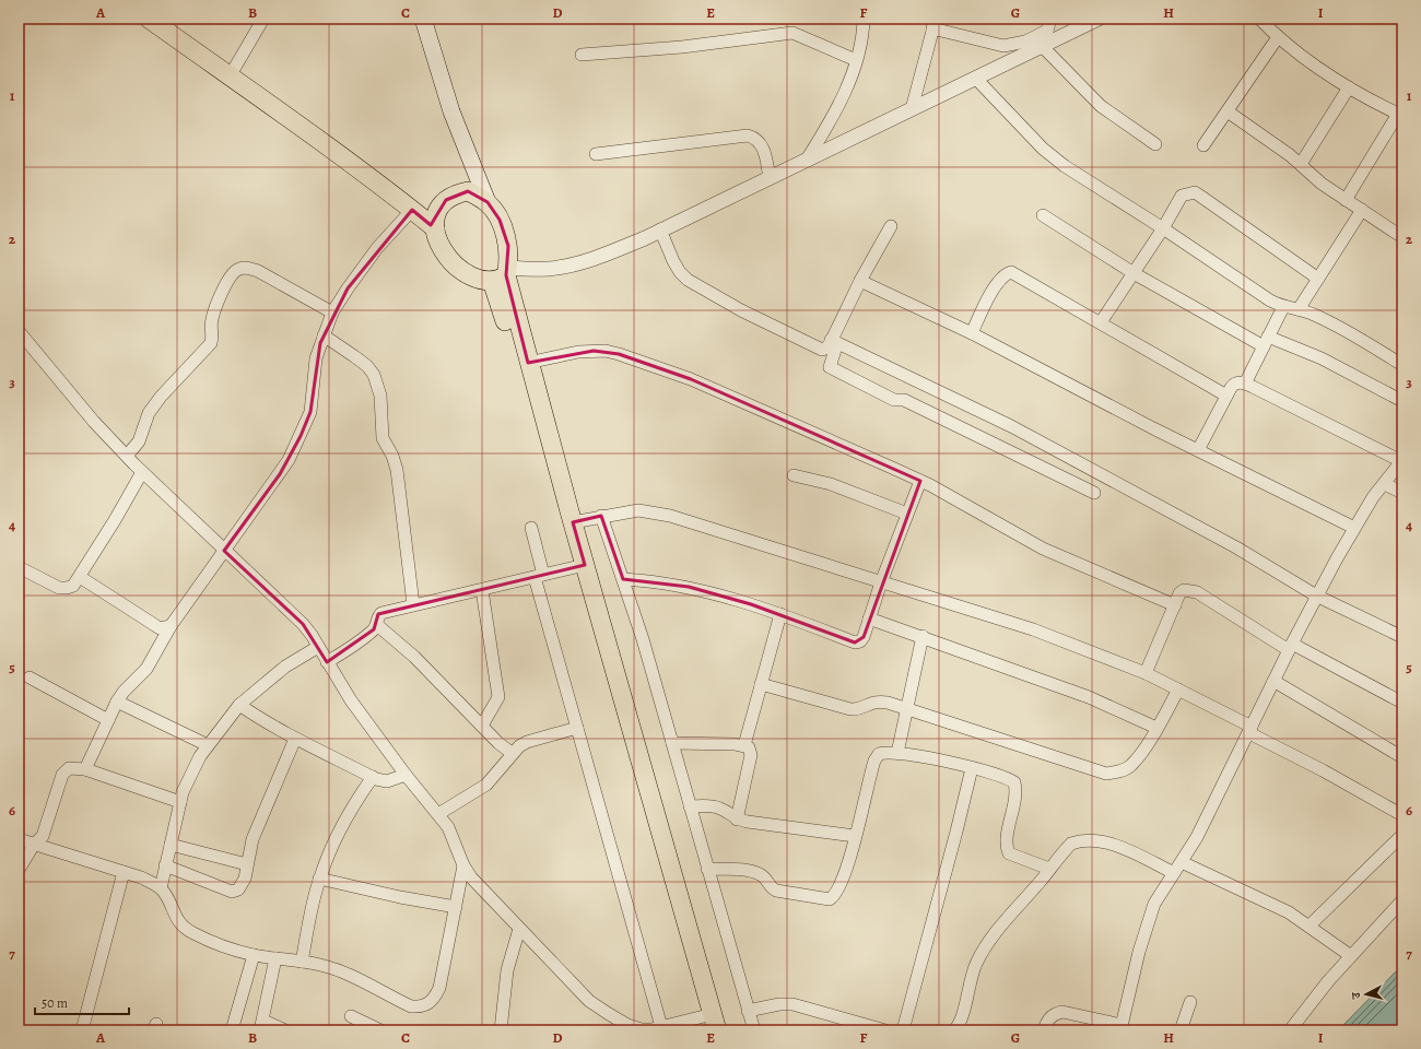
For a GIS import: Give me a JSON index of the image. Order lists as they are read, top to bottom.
{
  "scale_bar": "50 m",
  "north": "left",
  "grid": {
    "columns": [
      "A",
      "B",
      "C",
      "D",
      "E",
      "F",
      "G",
      "H",
      "I"
    ],
    "rows": [
      "1",
      "2",
      "3",
      "4",
      "5",
      "6",
      "7"
    ]
  }
}
